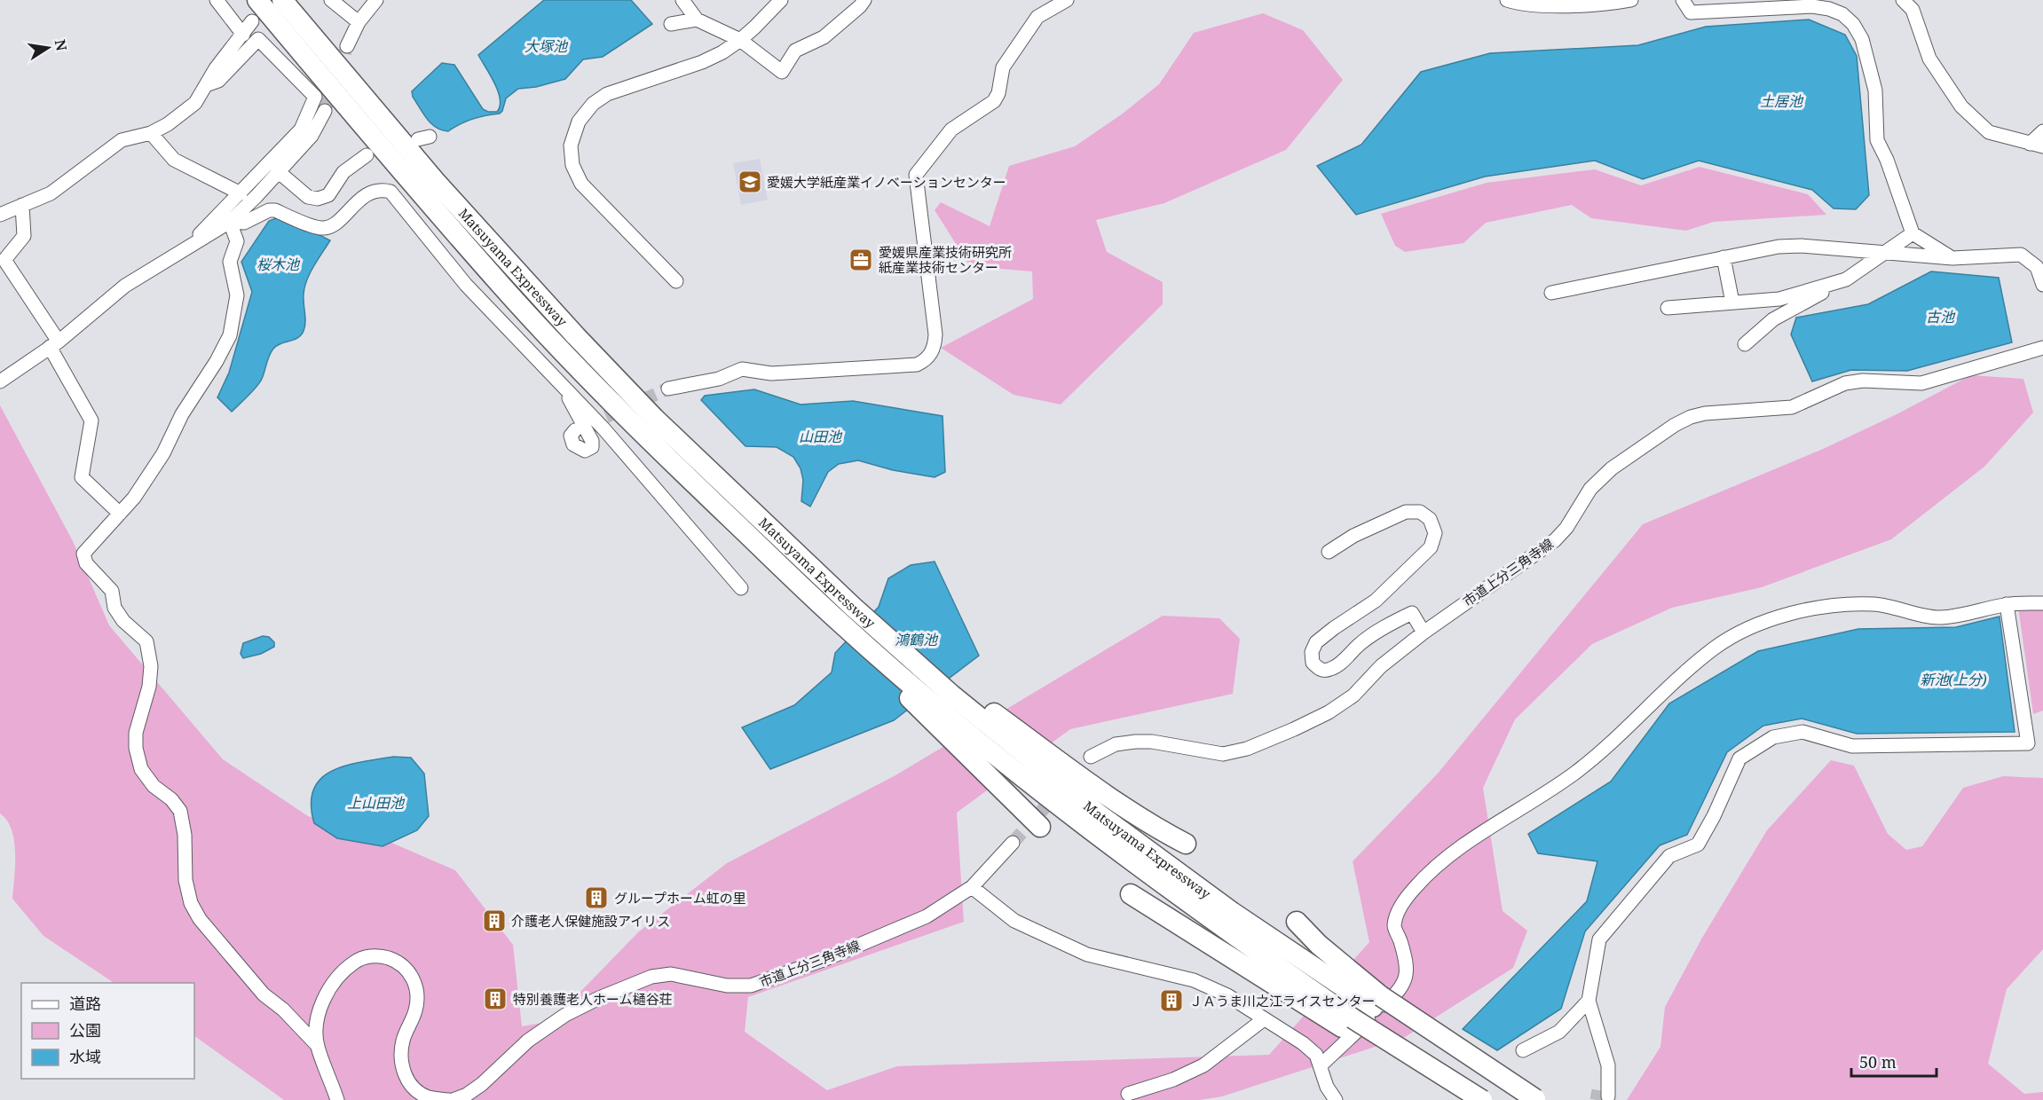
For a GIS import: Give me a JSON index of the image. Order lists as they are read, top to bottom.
{
  "streets": {
    "highway": ["Matsuyama Expressway"],
    "street": ["市道上分三角寺線"]
  },
  "water": [
    "大塚池",
    "土居池",
    "桜木池",
    "古池",
    "山田池",
    "鴻鶴池",
    "新池(上分)",
    "上山田池"
  ],
  "places": {
    "school or university": ["愛媛大学紙産業イノベーションセンター"],
    "office": ["愛媛県産業技術研究所 紙産業技術センター"],
    "building": [
      "グループホーム虹の里",
      "介護老人保健施設アイリス",
      "特別養護老人ホーム樋谷荘",
      "ＪＡうま川之江ライスセンター"
    ]
  },
  "legend": ["道路", "公園", "水域"],
  "scale_bar": "50 m",
  "north": "right"
}
